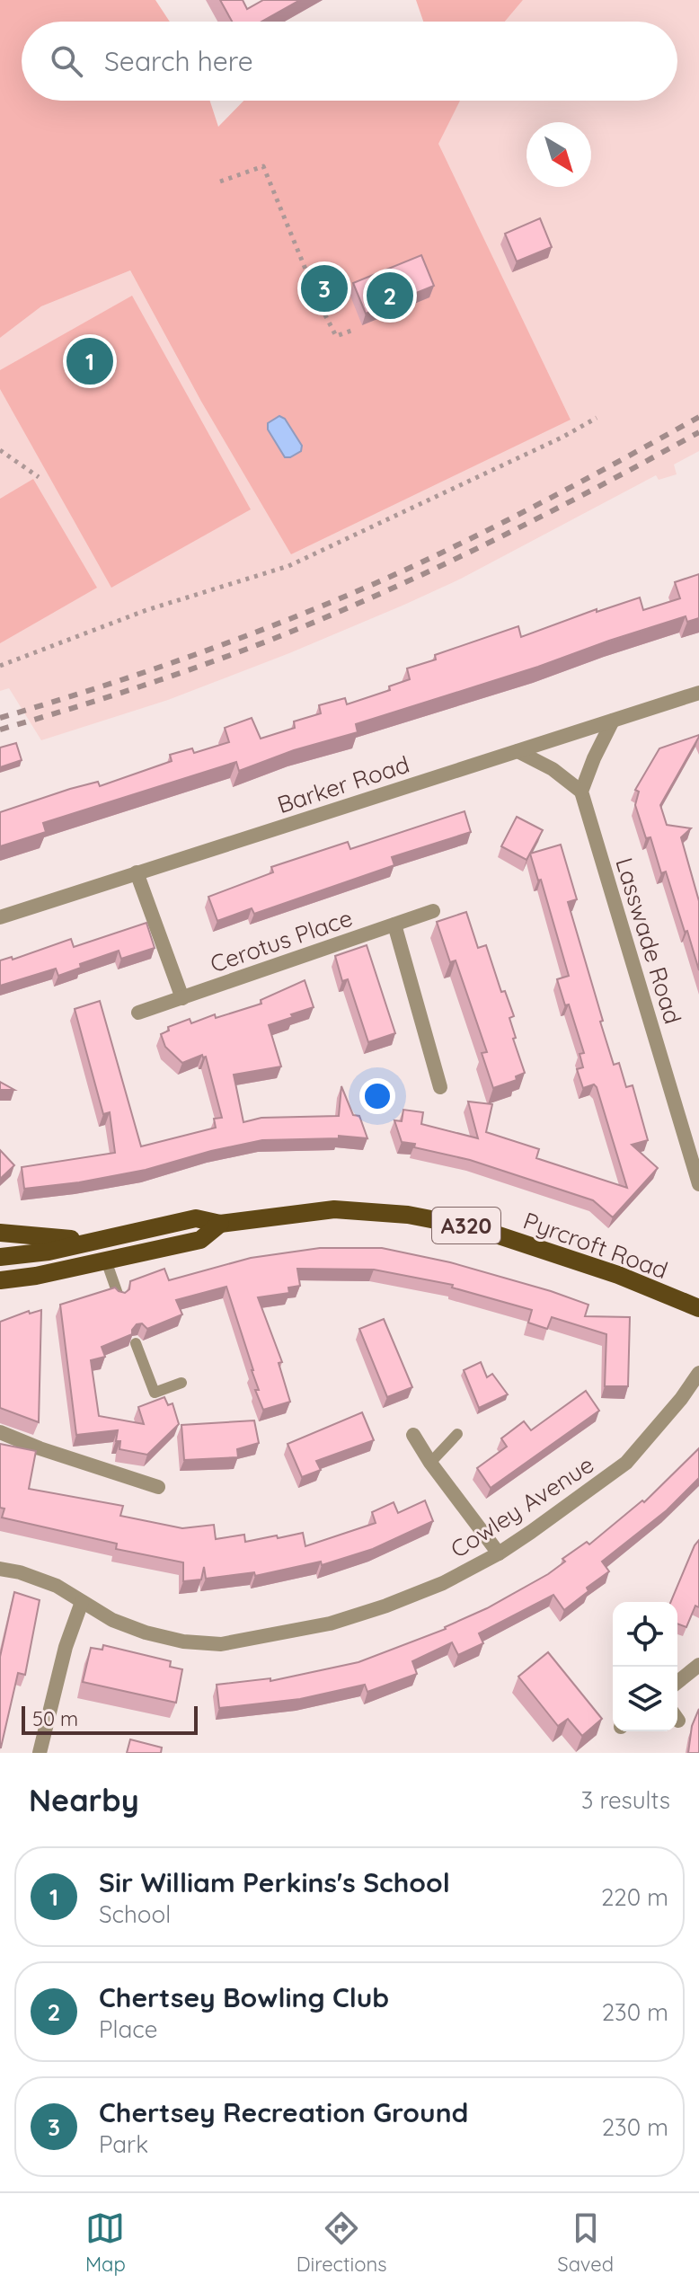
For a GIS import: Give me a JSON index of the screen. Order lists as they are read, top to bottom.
{
  "streets": {
    "main road": ["A320", "Pyrcroft Road"],
    "street": [
      "Barker Road",
      "Cerotus Place",
      "Lasswade Road",
      "Cowley Avenue"
    ]
  },
  "crossings": [
    ["A320", "Pyrcroft Road"]
  ],
  "scale_bar": "50 m",
  "north": "bottom right",
  "page": {
    "search": "Search here",
    "pins": ["3", "2", "1"],
    "scale": "50 m",
    "heading": ["Nearby", "3 results"],
    "list": [
      {
        "mark": "1",
        "name": "Sir William Perkins's School",
        "note": "School",
        "value": "220 m"
      },
      {
        "mark": "2",
        "name": "Chertsey Bowling Club",
        "note": "Place",
        "value": "230 m"
      },
      {
        "mark": "3",
        "name": "Chertsey Recreation Ground",
        "note": "Park",
        "value": "230 m"
      }
    ],
    "nav": ["Map", "Directions", "Saved"]
  }
}
